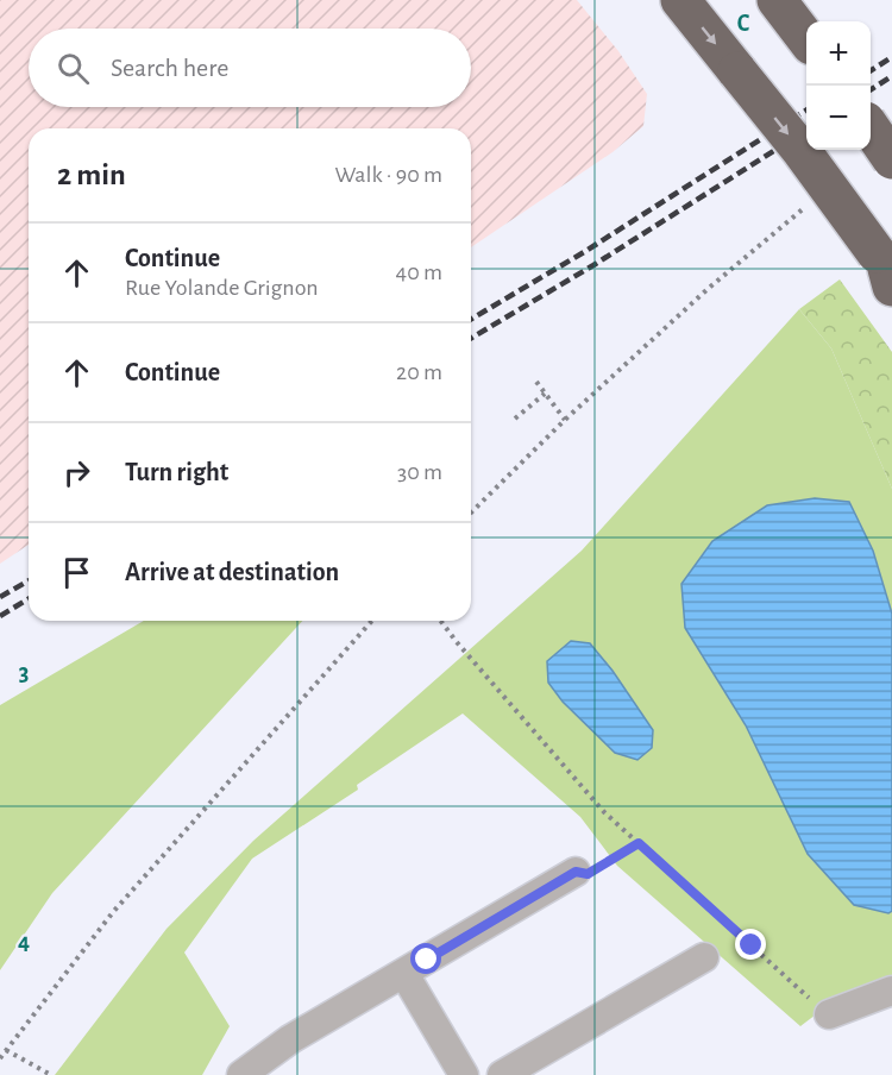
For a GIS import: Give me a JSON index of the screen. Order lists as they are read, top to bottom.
{
  "page": {
    "map_buttons": ["+", "−"],
    "search": "Search here",
    "heading": ["2 min", "Walk · 90 m"],
    "list": [
      ["Continue", "Rue Yolande Grignon", "40 m"],
      ["Continue", "20 m"],
      ["Turn right", "30 m"],
      "Arrive at destination"
    ]
  },
  "grid": {
    "columns": ["C"],
    "rows": ["3", "4"]
  }
}
